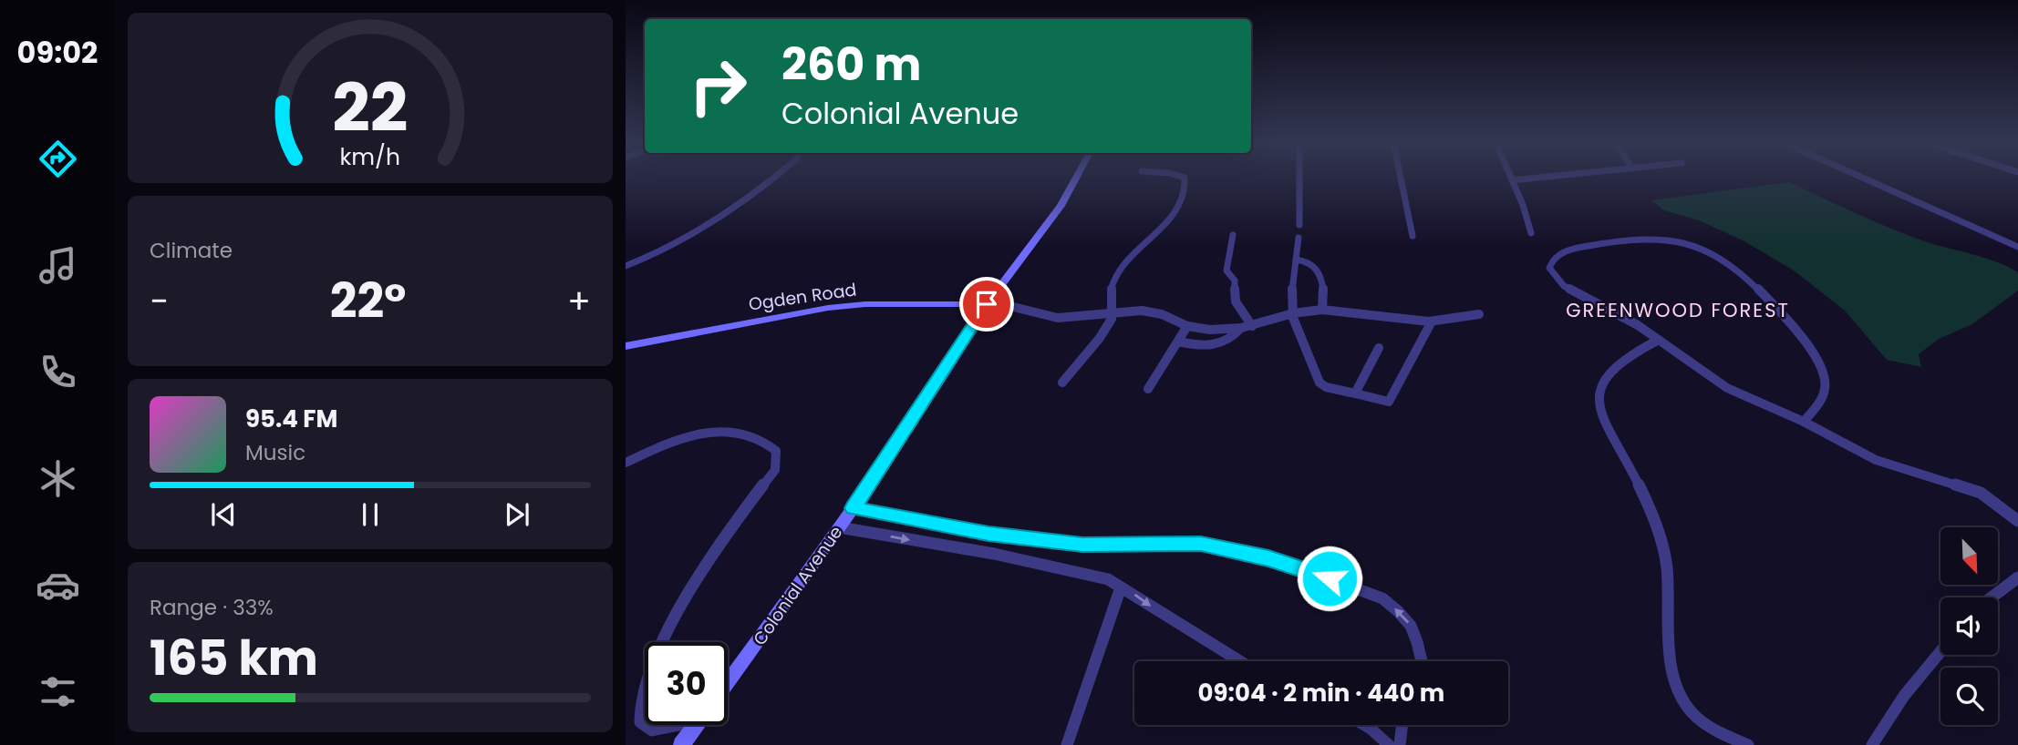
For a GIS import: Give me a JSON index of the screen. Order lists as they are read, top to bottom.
{
  "streets": {
    "main road": ["Ogden Road", "Colonial Avenue"]
  },
  "crossings": [
    ["Ogden Road", "Colonial Avenue"]
  ],
  "districts": ["GREENWOOD FOREST"],
  "north": "bottom right",
  "page": {
    "tabs": "09:02",
    "turn": ["260 m", "Colonial Avenue"],
    "tile": [
      "Climate",
      ["Range · 33%", "165 km"]
    ],
    "heat": ["−", "22°", "+"],
    "song": ["95.4 FM", "Music"],
    "limit": "30",
    "trip": "09:04 · 2 min · 440 m",
    "gauge": ["22", "km/h"]
  }
}
